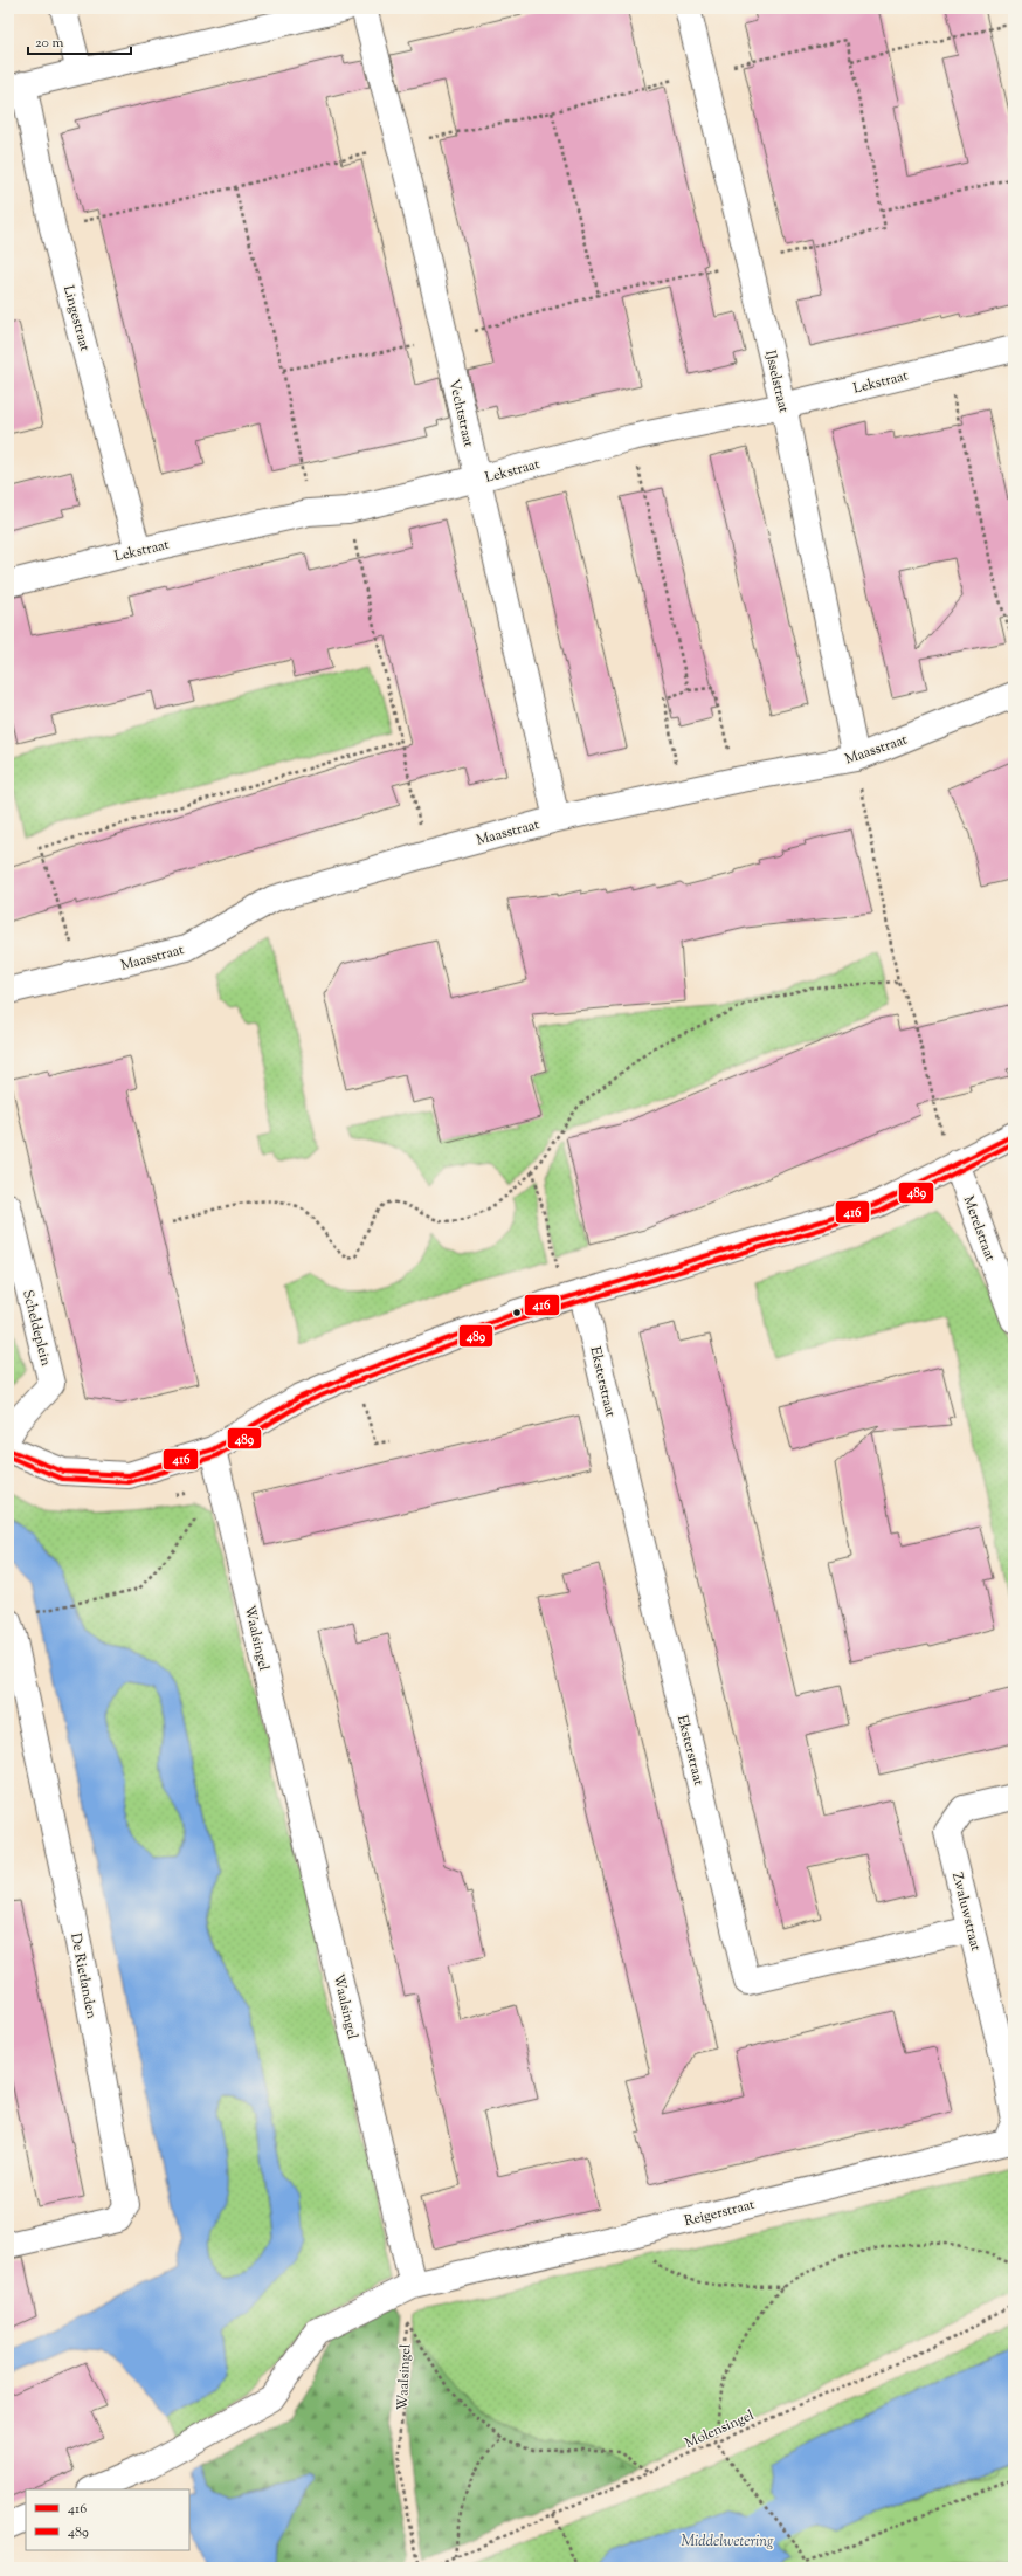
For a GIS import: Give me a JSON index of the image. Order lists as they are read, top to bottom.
{
  "streets": {
    "street": [
      "Lingestraat",
      "IJsselstraat",
      "Lekstraat",
      "Vechtstraat",
      "Maasstraat",
      "Merelstraat",
      "Scheldeplein",
      "Eksterstraat",
      "Waalsingel",
      "Zwaluwstraat",
      "De Rietlanden",
      "Reigerstraat"
    ],
    "path": ["Molensingel"]
  },
  "crossings": [
    ["Lingestraat", "Lekstraat"],
    ["IJsselstraat", "Lekstraat"],
    ["IJsselstraat", "Maasstraat"],
    ["Lekstraat", "Vechtstraat"],
    ["Vechtstraat", "Maasstraat"],
    ["Eksterstraat", "Zwaluwstraat"],
    ["Waalsingel", "Reigerstraat"]
  ],
  "water": ["Middelwetering"],
  "lines": ["transit line 416", "transit line 489"],
  "legend": ["416", "489"],
  "scale_bar": "20 m"
}
